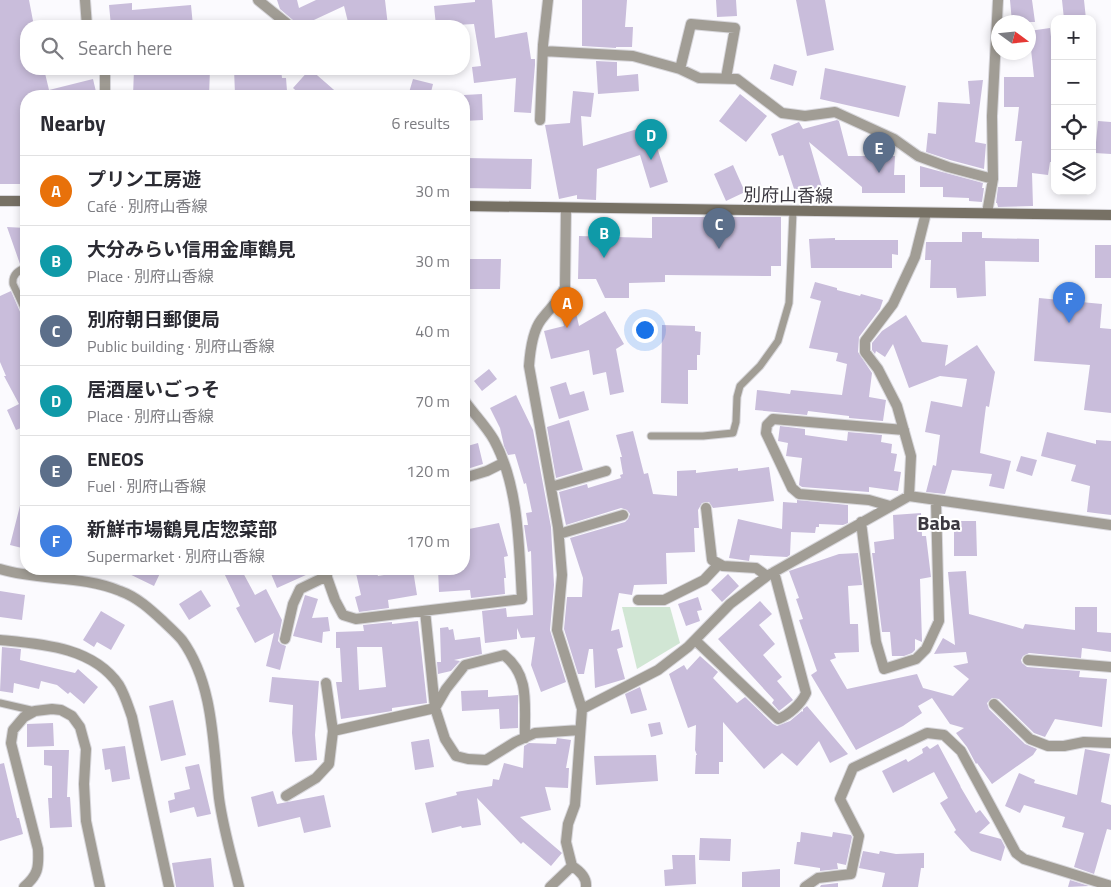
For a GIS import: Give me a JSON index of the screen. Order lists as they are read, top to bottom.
{
  "streets": {
    "main road": ["別府山香線"]
  },
  "districts": ["Baba"],
  "north": "right",
  "page": {
    "map_buttons": ["+", "−"],
    "search": "Search here",
    "heading": ["Nearby", "6 results"],
    "pins": [
      "D",
      "E",
      "C",
      "B",
      "F",
      "A"
    ],
    "list": [
      {
        "mark": "A",
        "name": "プリン工房遊",
        "note": "Café · 別府山香線",
        "value": "30 m"
      },
      {
        "mark": "B",
        "name": "大分みらい信用金庫鶴見",
        "note": "Place · 別府山香線",
        "value": "30 m"
      },
      {
        "mark": "C",
        "name": "別府朝日郵便局",
        "note": "Public building · 別府山香線",
        "value": "40 m"
      },
      {
        "mark": "D",
        "name": "居酒屋いごっそ",
        "note": "Place · 別府山香線",
        "value": "70 m"
      },
      {
        "mark": "E",
        "name": "ENEOS",
        "note": "Fuel · 別府山香線",
        "value": "120 m"
      },
      {
        "mark": "F",
        "name": "新鮮市場鶴見店惣菜部",
        "note": "Supermarket · 別府山香線",
        "value": "170 m"
      }
    ]
  }
}
